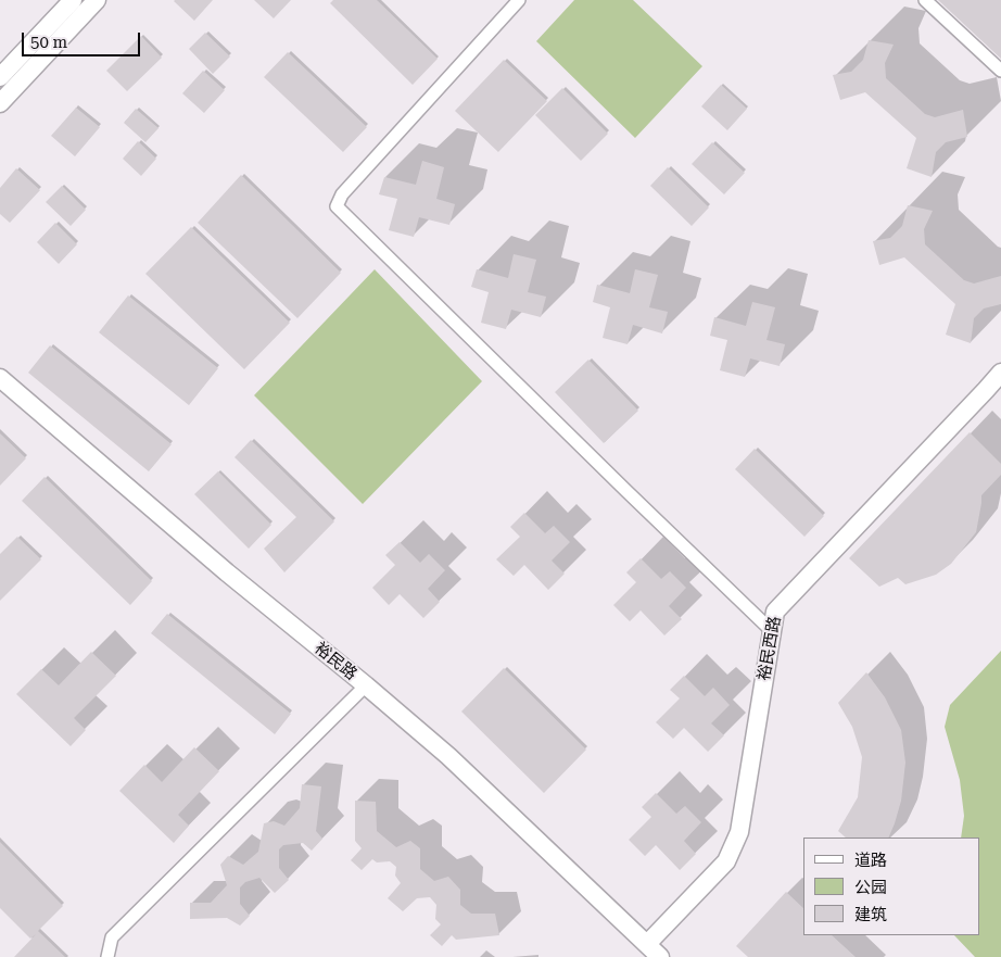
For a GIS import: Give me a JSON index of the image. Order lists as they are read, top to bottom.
{
  "streets": {
    "street": ["裕民西路", "裕民路"]
  },
  "crossings": [
    ["裕民西路", "裕民路"]
  ],
  "legend": ["道路", "公园", "建筑"],
  "scale_bar": "50 m"
}
